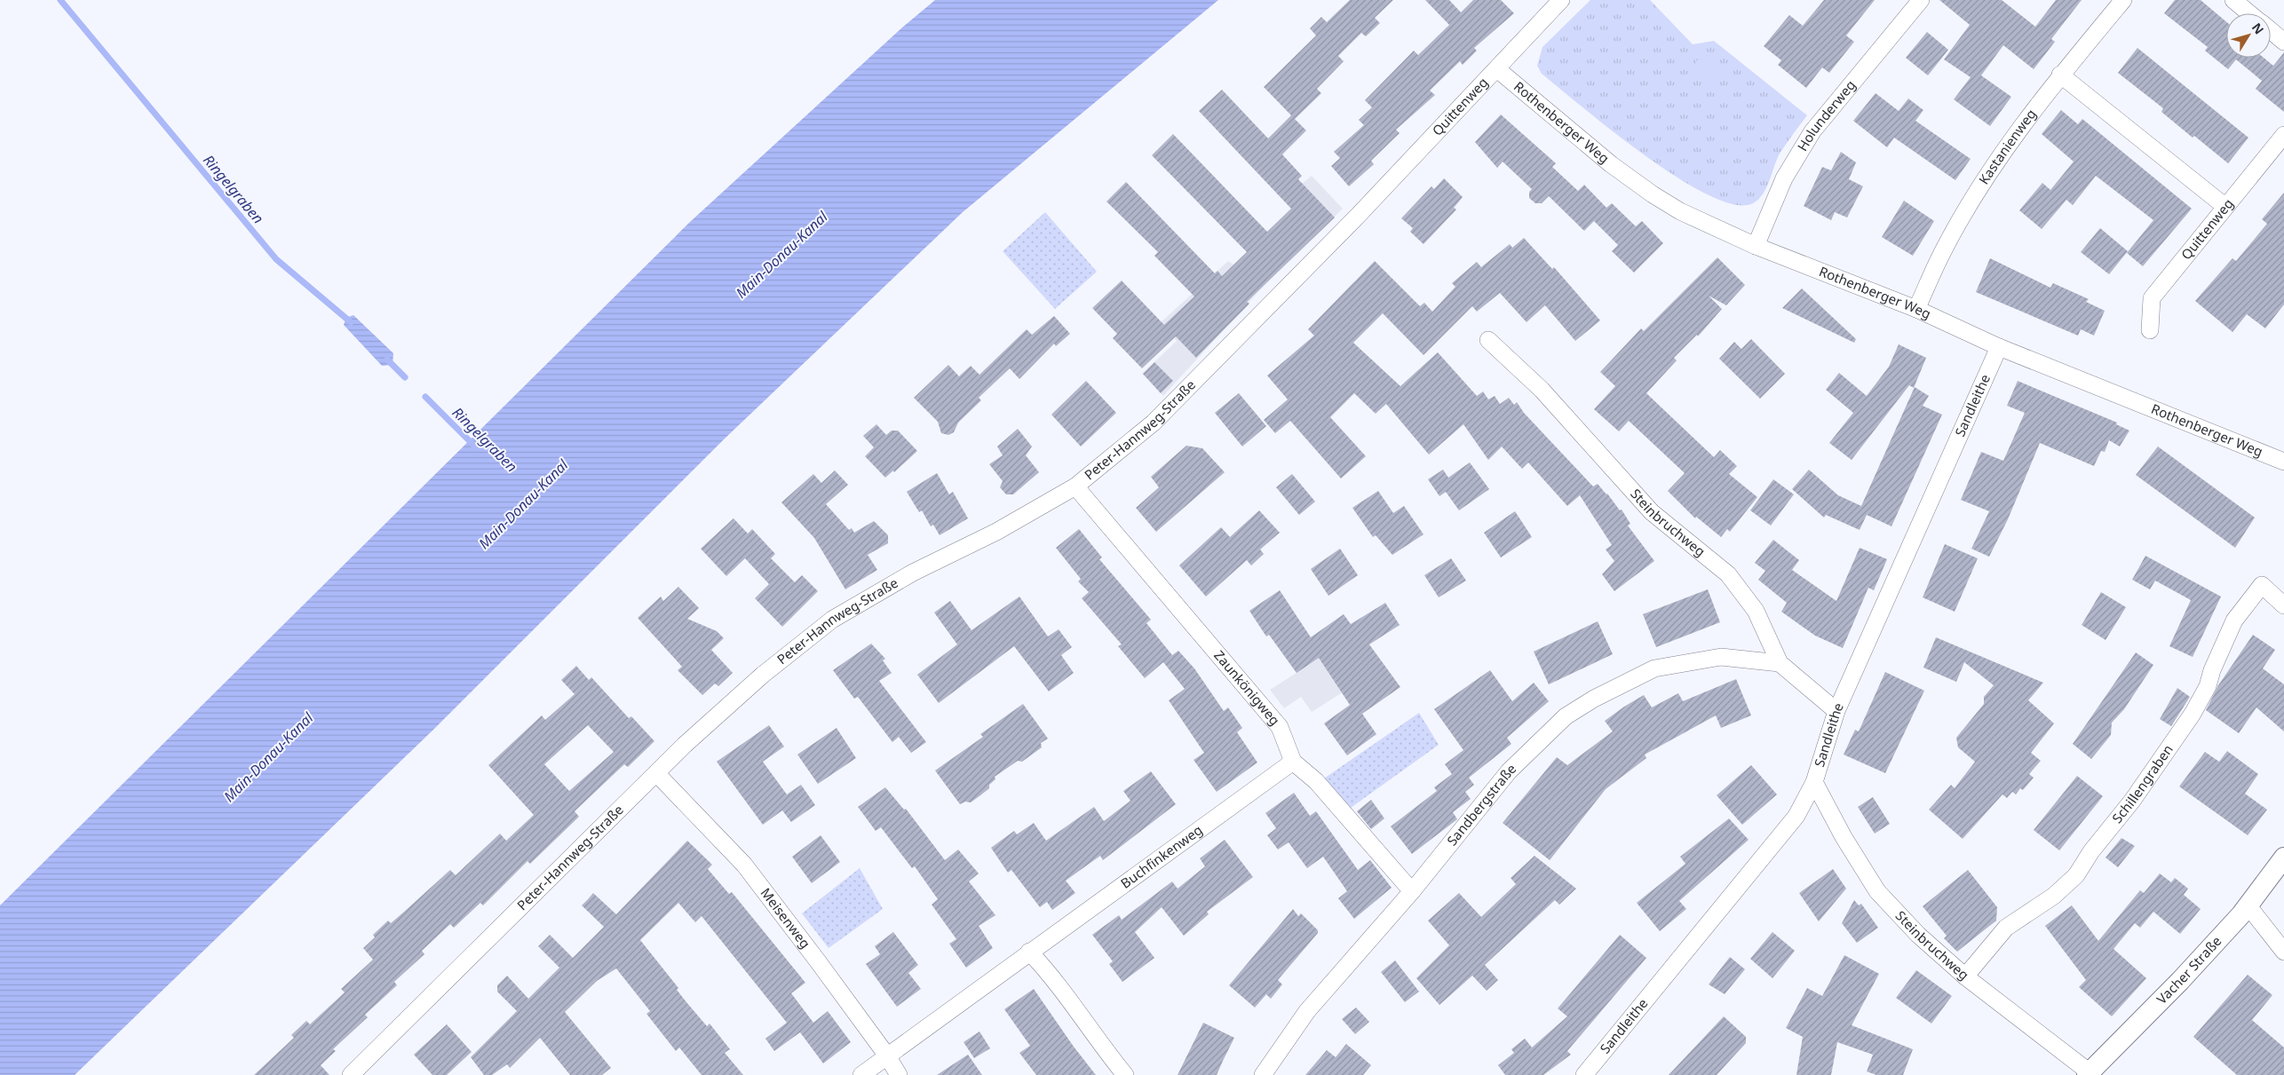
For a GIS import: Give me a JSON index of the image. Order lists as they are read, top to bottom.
{
  "streets": {
    "street": [
      "Quittenweg",
      "Holunderweg",
      "Rothenberger Weg",
      "Kastanienweg",
      "Sandleithe",
      "Peter-Hannweg-Straße",
      "Steinbruchweg",
      "Zaunkönigweg",
      "Schillengraben",
      "Sandbergstraße",
      "Buchfinkenweg",
      "Meisenweg",
      "Vacher Straße"
    ]
  },
  "crossings": [
    ["Quittenweg", "Rothenberger Weg"],
    ["Quittenweg", "Peter-Hannweg-Straße"],
    ["Holunderweg", "Rothenberger Weg"],
    ["Rothenberger Weg", "Kastanienweg"],
    ["Rothenberger Weg", "Sandleithe"],
    ["Sandleithe", "Steinbruchweg"],
    ["Peter-Hannweg-Straße", "Zaunkönigweg"],
    ["Peter-Hannweg-Straße", "Meisenweg"],
    ["Steinbruchweg", "Schillengraben"],
    ["Steinbruchweg", "Sandbergstraße"],
    ["Steinbruchweg", "Vacher Straße"],
    ["Zaunkönigweg", "Sandbergstraße"],
    ["Zaunkönigweg", "Buchfinkenweg"],
    ["Buchfinkenweg", "Meisenweg"]
  ],
  "water": ["Ringelgraben", "Main-Donau-Kanal"],
  "north": "top right"
}
